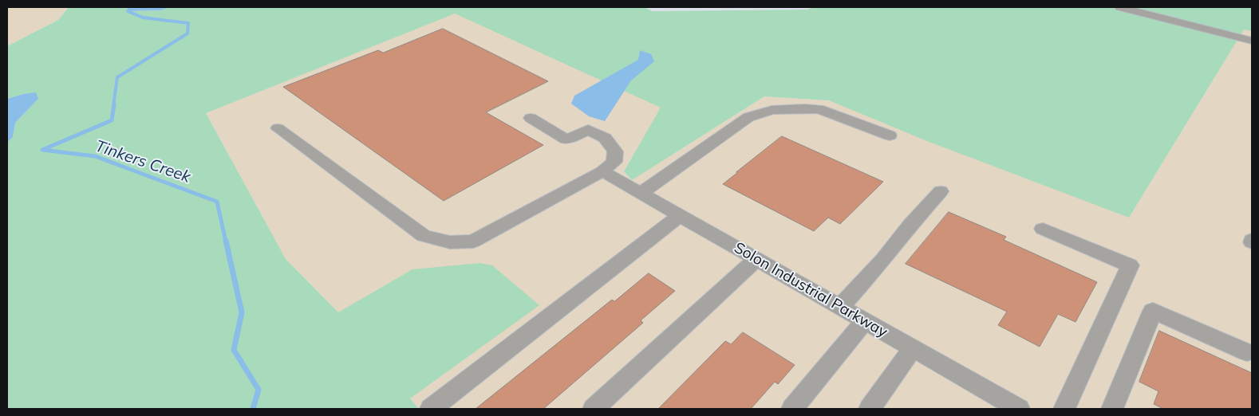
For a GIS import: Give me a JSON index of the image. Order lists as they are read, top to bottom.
{
  "streets": {
    "street": ["Solon Industrial Parkway"]
  },
  "water": ["Tinkers Creek"]
}
